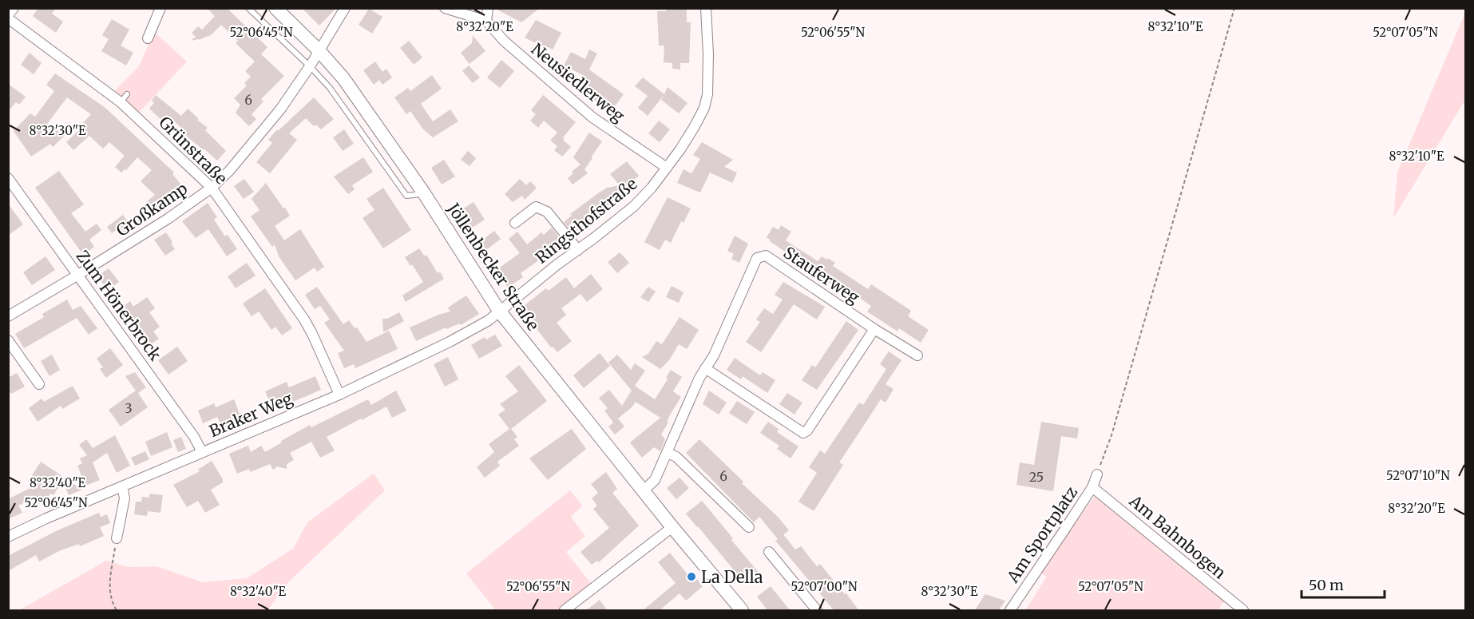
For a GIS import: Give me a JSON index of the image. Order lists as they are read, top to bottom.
{
  "streets": {
    "main road": ["Jöllenbecker Straße"],
    "street": [
      "Neusiedlerweg",
      "Grünstraße",
      "Großkamp",
      "Ringsthofstraße",
      "Stauferweg",
      "Zum Hönerbrock",
      "Braker Weg",
      "Am Sportplatz",
      "Am Bahnbogen"
    ]
  },
  "crossings": [
    ["Neusiedlerweg", "Ringsthofstraße"],
    ["Grünstraße", "Großkamp"],
    ["Grünstraße", "Braker Weg"],
    ["Großkamp", "Jöllenbecker Straße"],
    ["Großkamp", "Zum Hönerbrock"],
    ["Ringsthofstraße", "Jöllenbecker Straße"],
    ["Ringsthofstraße", "Braker Weg"],
    ["Jöllenbecker Straße", "Stauferweg"],
    ["Jöllenbecker Straße", "Braker Weg"],
    ["Zum Hönerbrock", "Braker Weg"],
    ["Am Sportplatz", "Am Bahnbogen"]
  ],
  "places": ["La Della"],
  "house_numbers": [
    "6",
    "3",
    "6",
    "25"
  ],
  "scale_bar": "50 m",
  "coordinates": [
    "8°32'20\"E",
    "8°32'10\"E",
    "52°06'45\"N",
    "52°06'55\"N",
    "52°07'05\"N",
    "8°32'30\"E",
    "52°07'10\"N",
    "8°32'40\"E",
    "52°07'00\"N"
  ]
}
